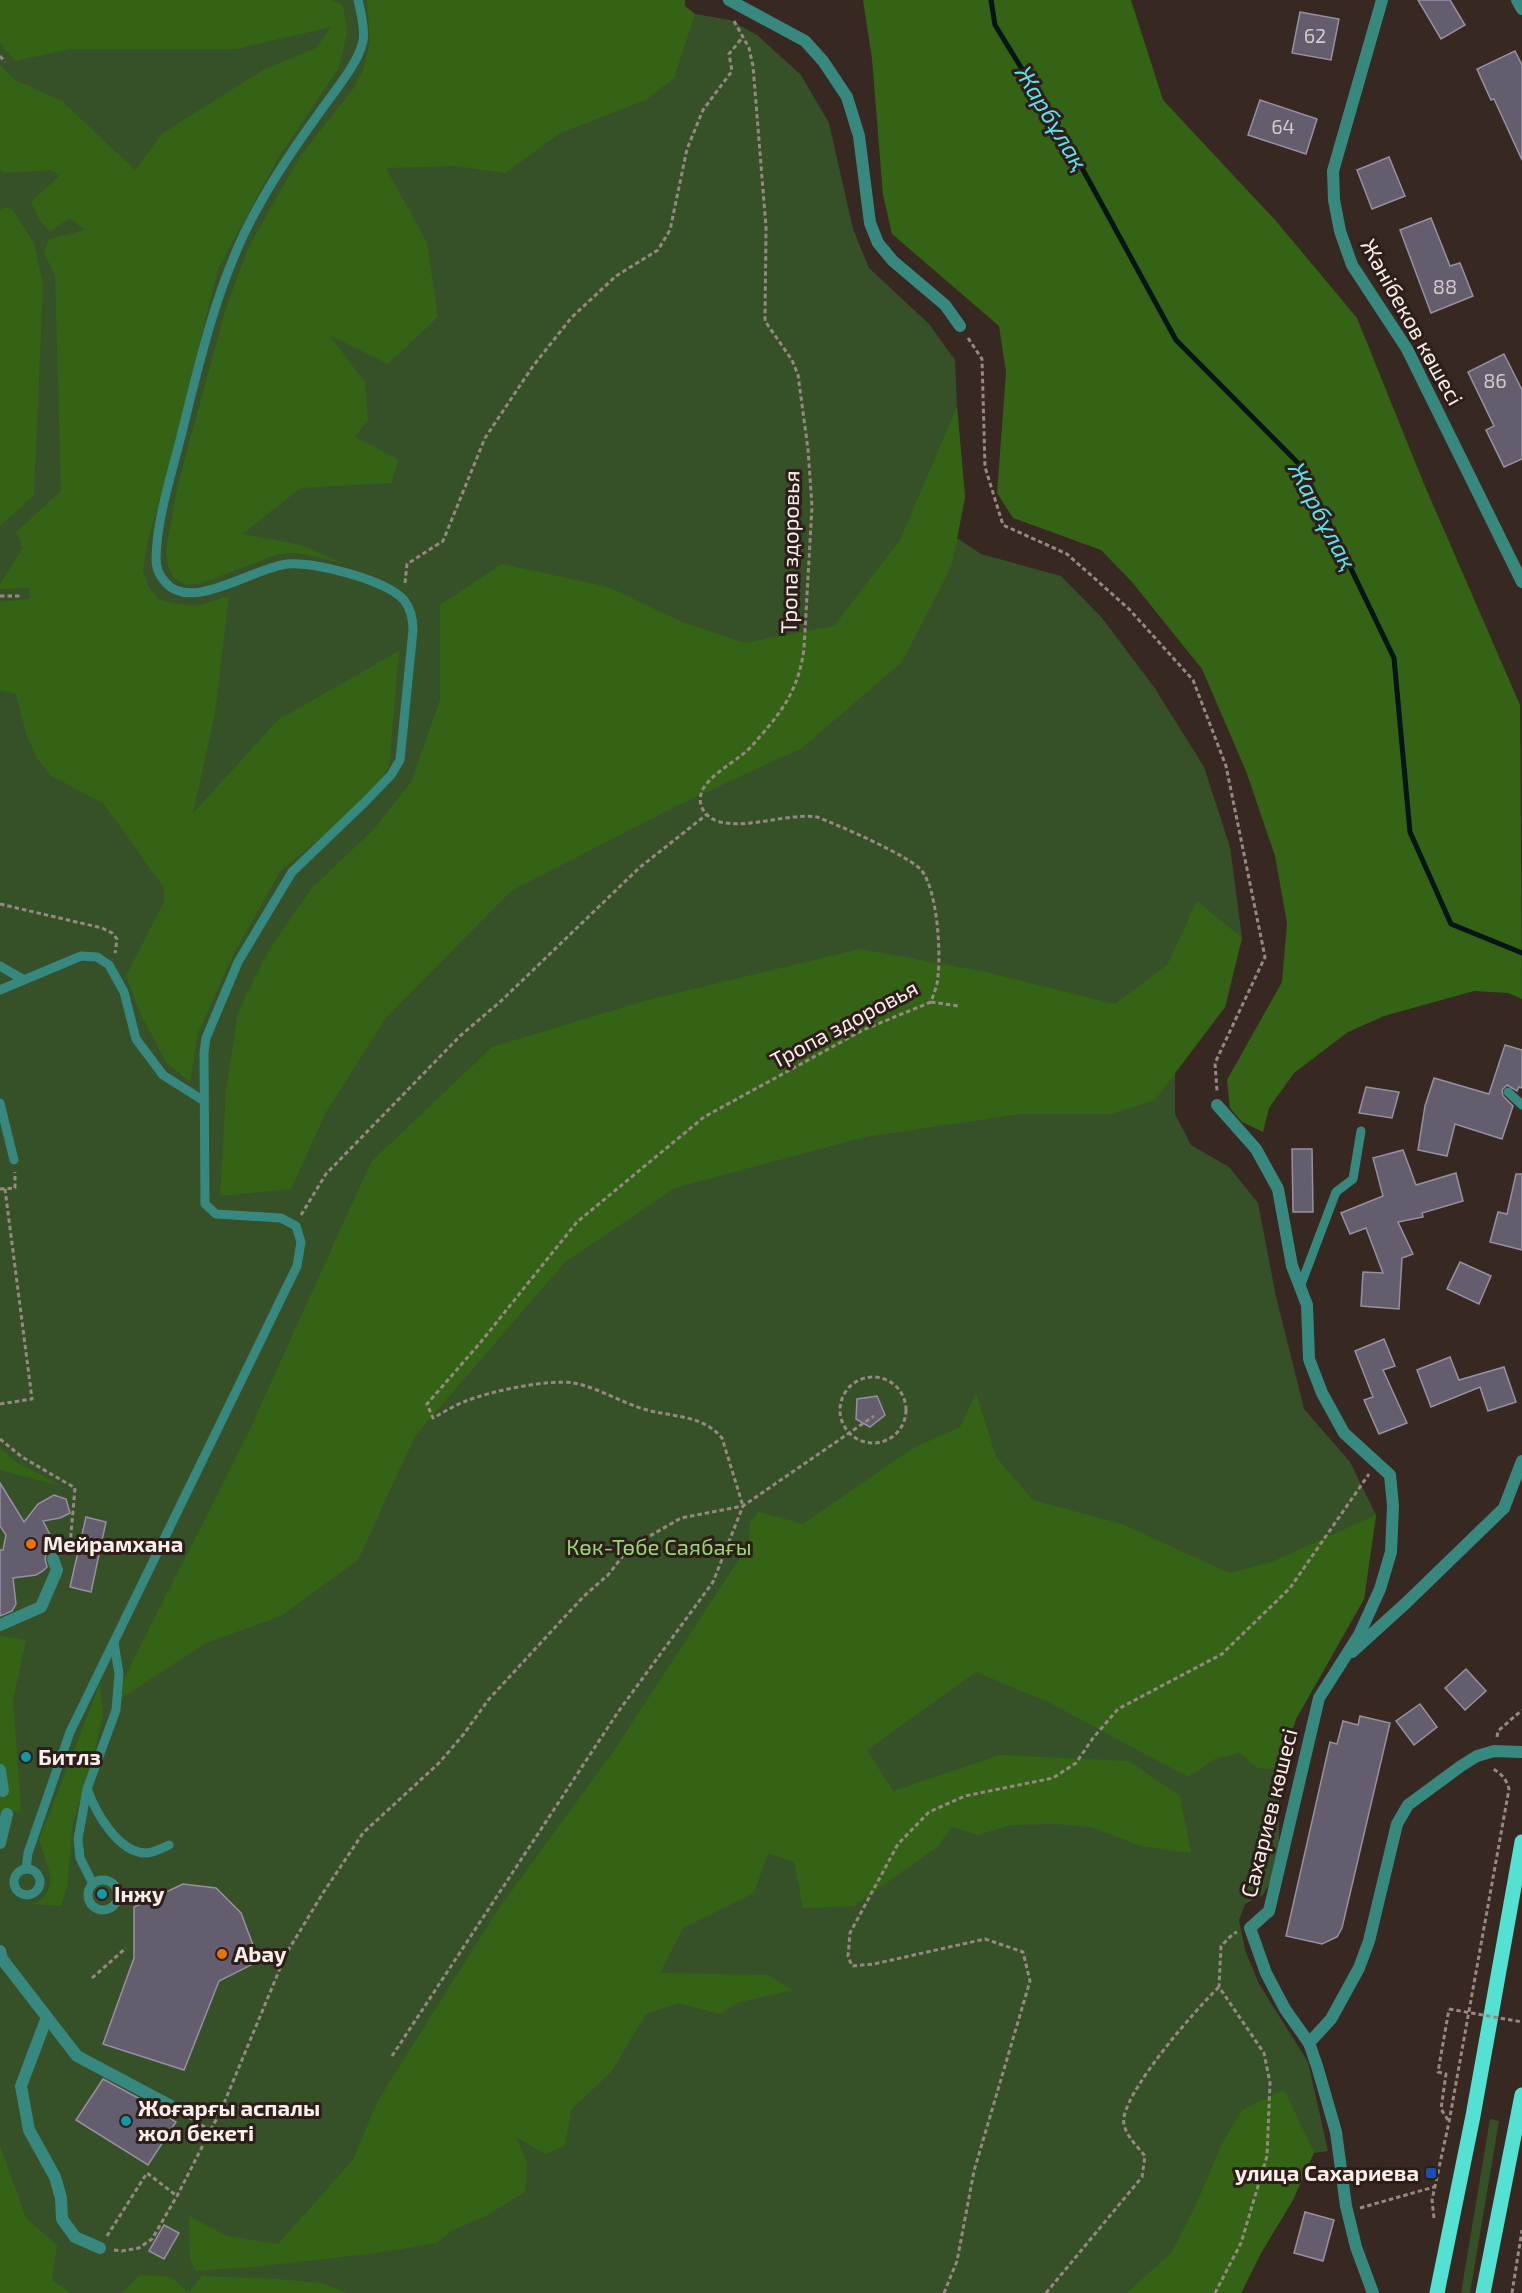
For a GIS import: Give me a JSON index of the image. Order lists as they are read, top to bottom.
{
  "streets": {
    "street": ["Жәнібеков көшесі", "Сахариев көшесі"],
    "path": ["Тропа здоровья"]
  },
  "water": ["Жарбұлақ"],
  "parks": ["Көк-Төбе Саябағы"],
  "places": {
    "other": [
      "Мейрамхана",
      "Битлз",
      "Інжу",
      "Abay",
      "Жоғарғы аспалы жол бекеті"
    ],
    "transit": ["улица Сахариева"]
  },
  "house_numbers": [
    "62",
    "64",
    "88",
    "86"
  ]
}
